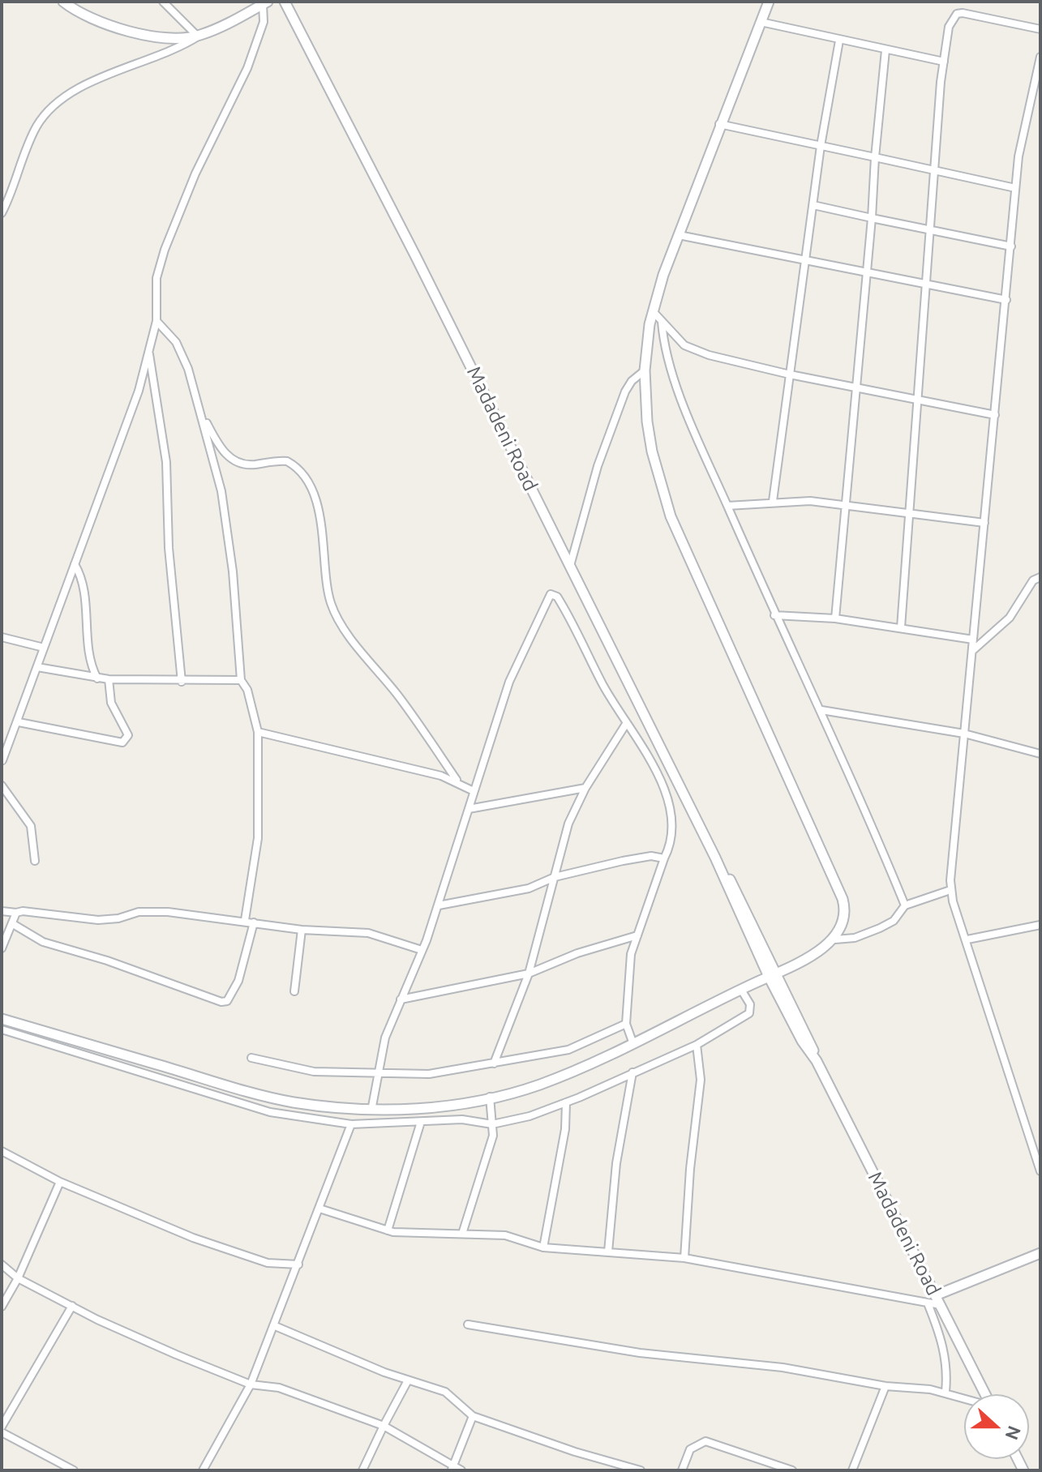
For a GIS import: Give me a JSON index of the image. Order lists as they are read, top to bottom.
{
  "streets": {
    "street": ["Madadeni Road"]
  },
  "north": "right"
}
